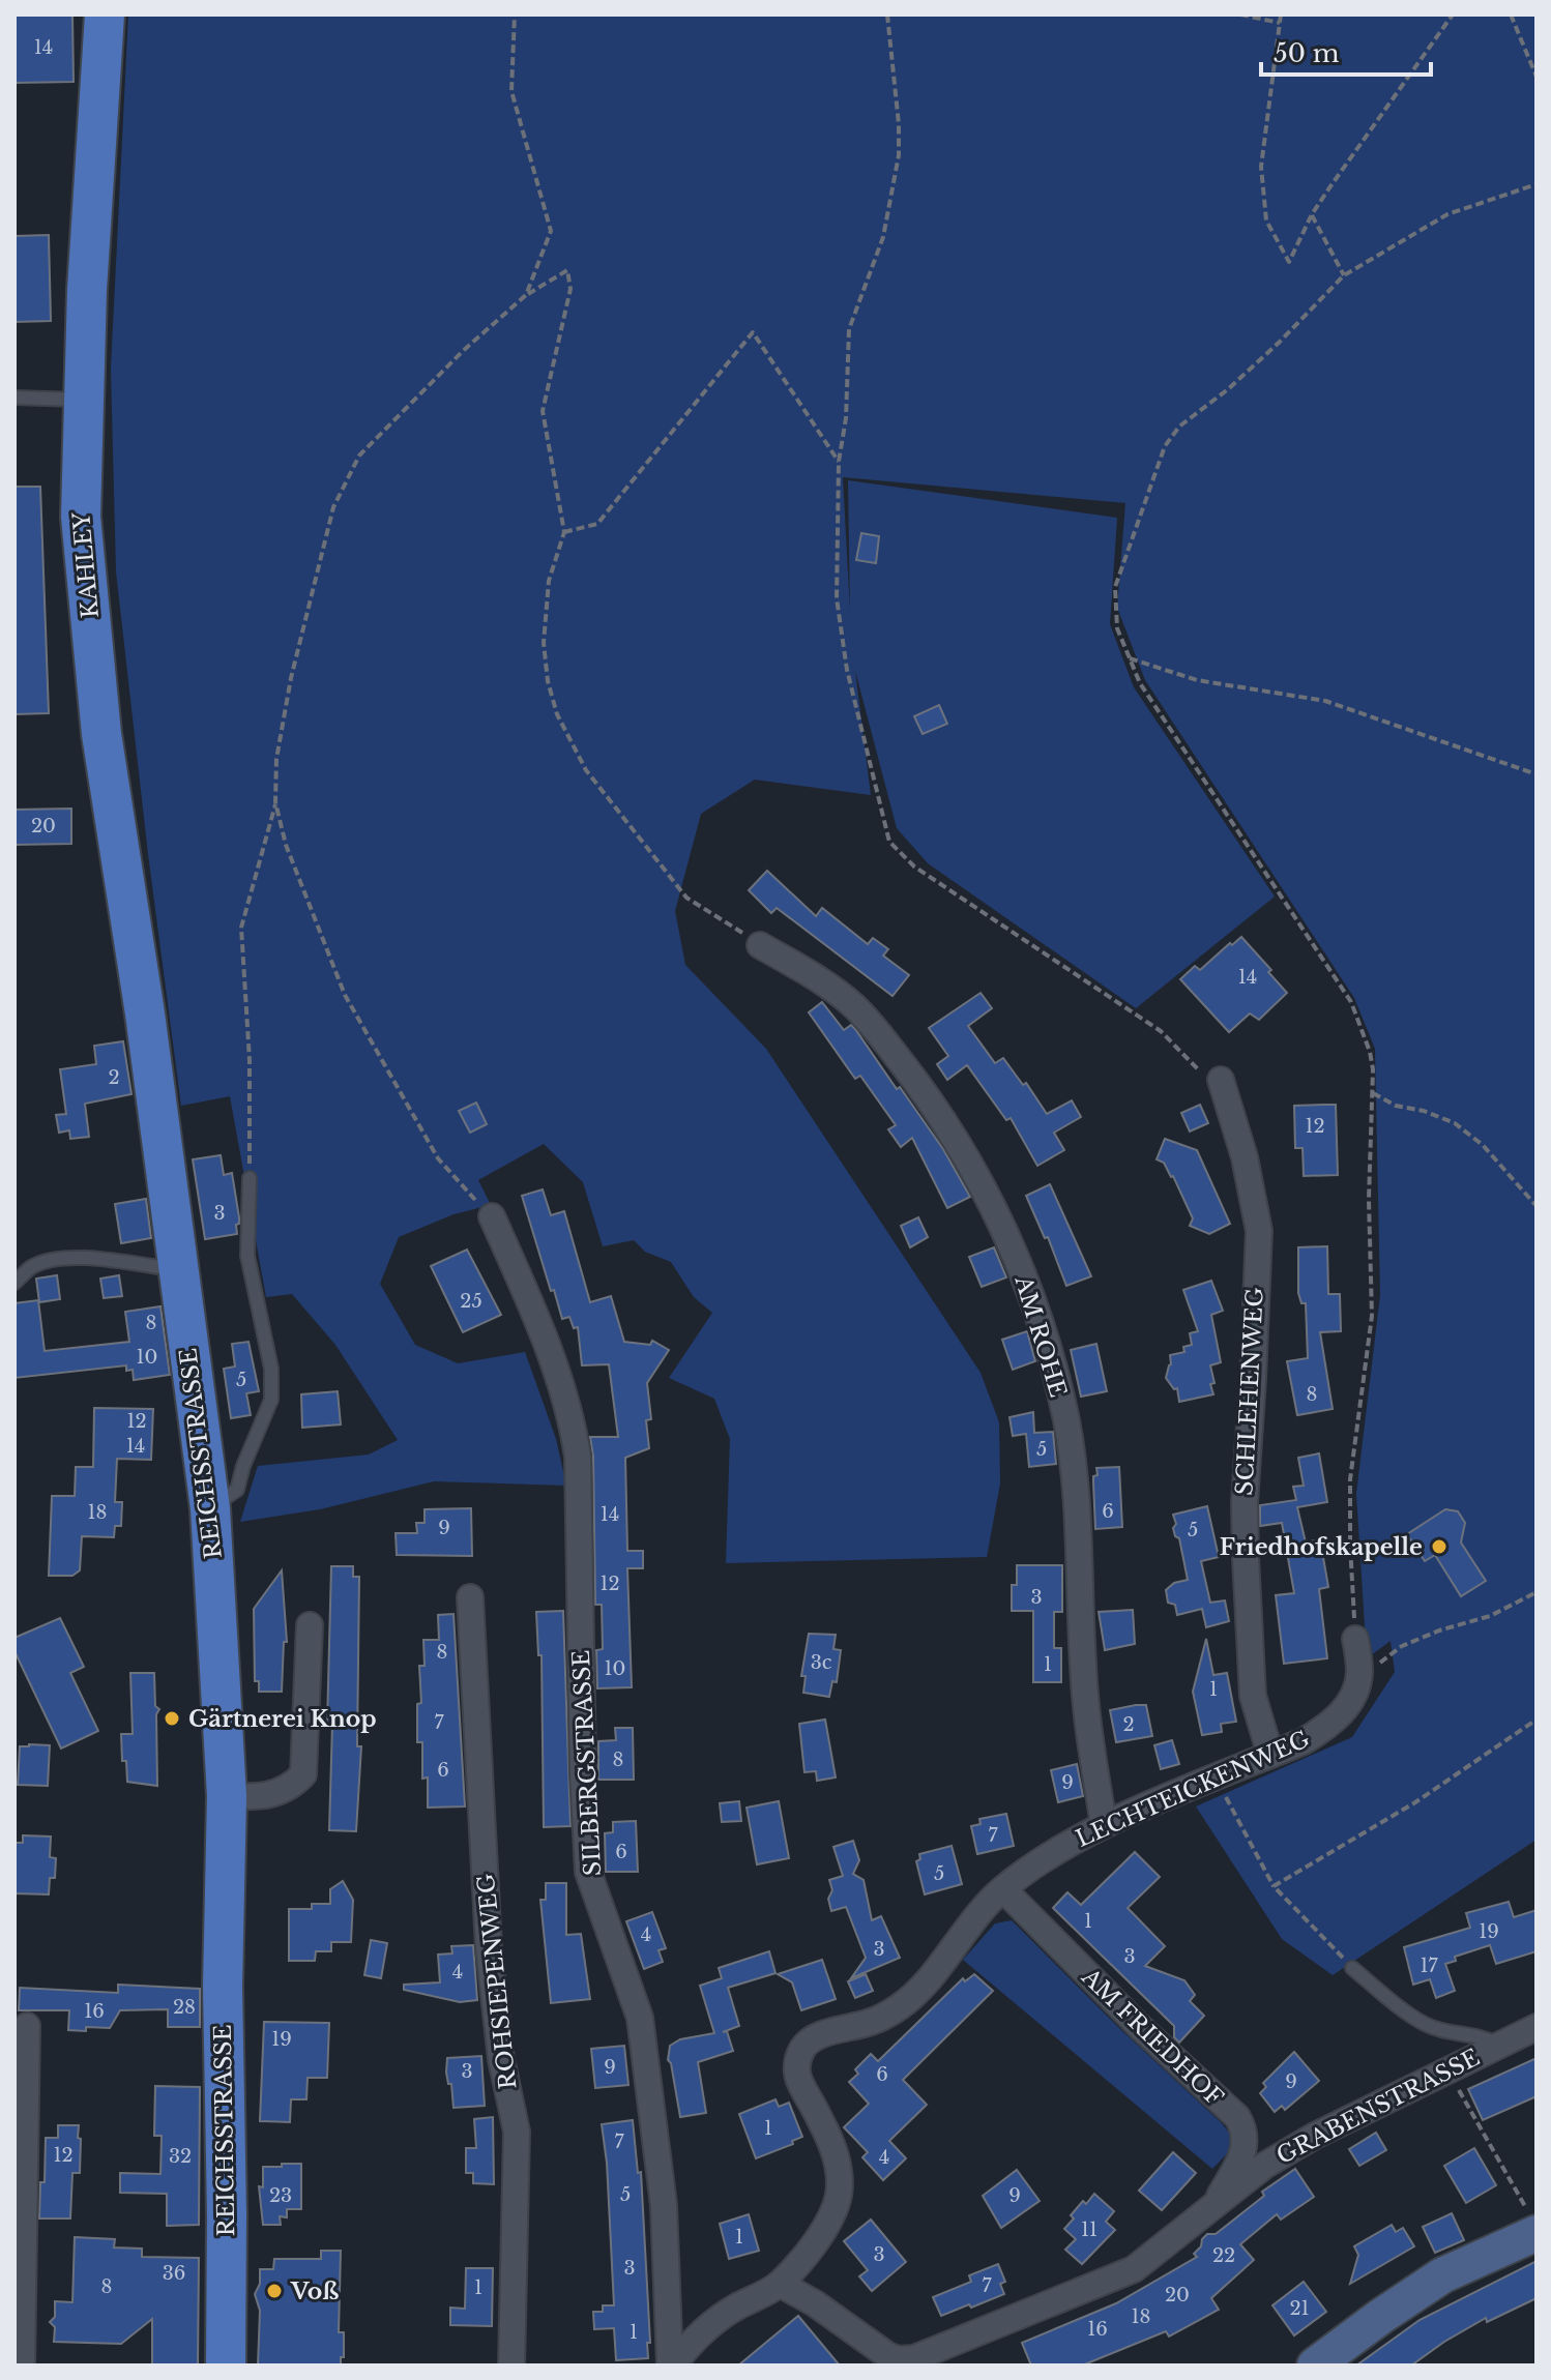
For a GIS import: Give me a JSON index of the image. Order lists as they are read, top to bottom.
{
  "streets": {
    "main road": ["KAHLEY", "REICHSSTRASSE"],
    "street": [
      "AM ROHE",
      "SCHLEHENWEG",
      "SILBERGSTRASSE",
      "LECHTEICKENWEG",
      "ROHSIEPENWEG",
      "AM FRIEDHOF",
      "GRABENSTRASSE"
    ]
  },
  "crossings": [
    ["KAHLEY", "REICHSSTRASSE"],
    ["AM ROHE", "LECHTEICKENWEG"],
    ["SCHLEHENWEG", "LECHTEICKENWEG"],
    ["LECHTEICKENWEG", "AM FRIEDHOF"],
    ["LECHTEICKENWEG", "GRABENSTRASSE"],
    ["AM FRIEDHOF", "GRABENSTRASSE"]
  ],
  "places": ["Friedhofskapelle", "Gärtnerei Knop", "Voß"],
  "house_numbers": [
    "14",
    "20",
    "14",
    "2",
    "12",
    "3",
    "25",
    "8",
    "10",
    "5",
    "8",
    "12",
    "14",
    "5",
    "6",
    "18",
    "14",
    "9",
    "5",
    "12",
    "3",
    "8",
    "3c",
    "1",
    "10",
    "1",
    "7",
    "2",
    "8",
    "6",
    "9",
    "7",
    "6",
    "5",
    "1",
    "19",
    "4",
    "3",
    "3",
    "17",
    "4",
    "28",
    "16",
    "19",
    "9",
    "3",
    "6",
    "9",
    "1",
    "7",
    "12",
    "32",
    "4",
    "5",
    "23",
    "9",
    "11",
    "1",
    "3",
    "22",
    "3",
    "36",
    "7",
    "8",
    "1",
    "20",
    "21",
    "18",
    "16",
    "1"
  ],
  "scale_bar": "50 m"
}
